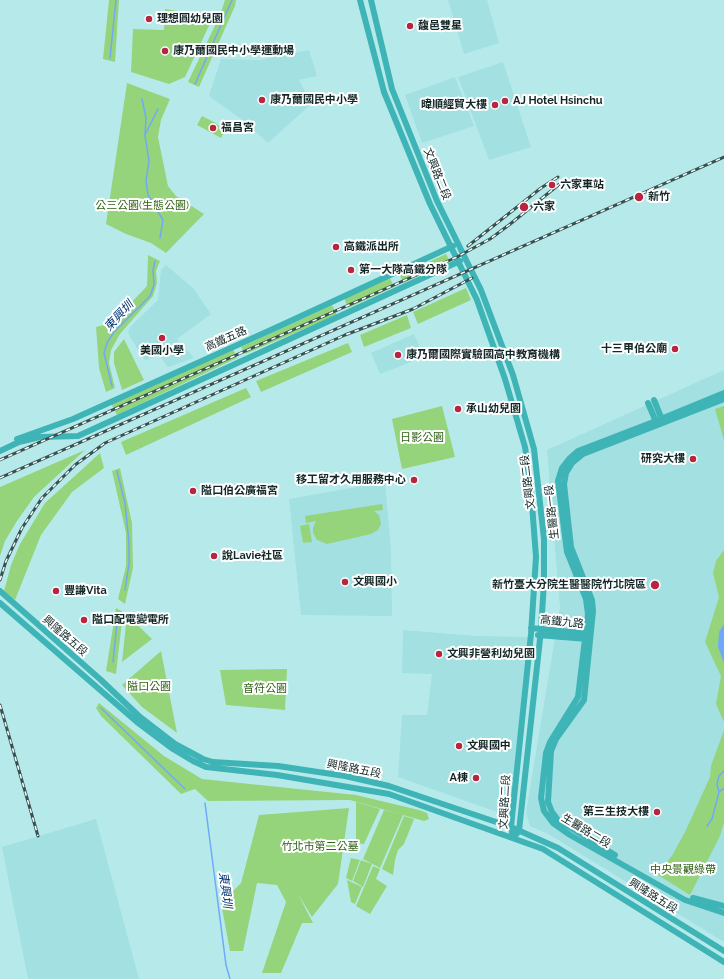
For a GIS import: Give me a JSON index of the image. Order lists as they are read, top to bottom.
{
  "streets": {
    "street": [
      "文興路二段",
      "高鐵五路",
      "生醫路一段",
      "高鐵九路",
      "興隆路五段",
      "生醫路二段"
    ]
  },
  "crossings": [
    ["文興路二段", "高鐵五路"],
    ["文興路二段", "高鐵九路"],
    ["文興路二段", "興隆路五段"],
    ["生醫路一段", "高鐵九路"],
    ["生醫路一段", "生醫路二段"],
    ["高鐵九路", "生醫路二段"]
  ],
  "water": ["東興圳"],
  "parks": [
    "公三公園(生態公園)",
    "日影公園",
    "隘口公園",
    "音符公園",
    "竹北市第二公墓",
    "中央景觀綠帶"
  ],
  "places": [
    "理想圓幼兒園",
    "馥邑雙星",
    "康乃薾國民中小學運動場",
    "康乃薾國民中小學",
    "AJ Hotel Hsinchu",
    "暐順經貿大樓",
    "福昌宮",
    "六家車站",
    "新竹",
    "六家",
    "高鐵派出所",
    "第一大隊高鐵分隊",
    "美國小學",
    "十三甲伯公廟",
    "康乃爾國際實驗國高中教育機構",
    "承山幼兒園",
    "研究大樓",
    "移工留才久用服務中心",
    "隘口伯公廣福宮",
    "說Lavie社區",
    "文興國小",
    "新竹臺大分院生醫醫院竹北院區",
    "豐謙Vita",
    "隘口配電變電所",
    "文興非營利幼兒園",
    "文興國中",
    "A棟",
    "第三生技大樓"
  ]
}
